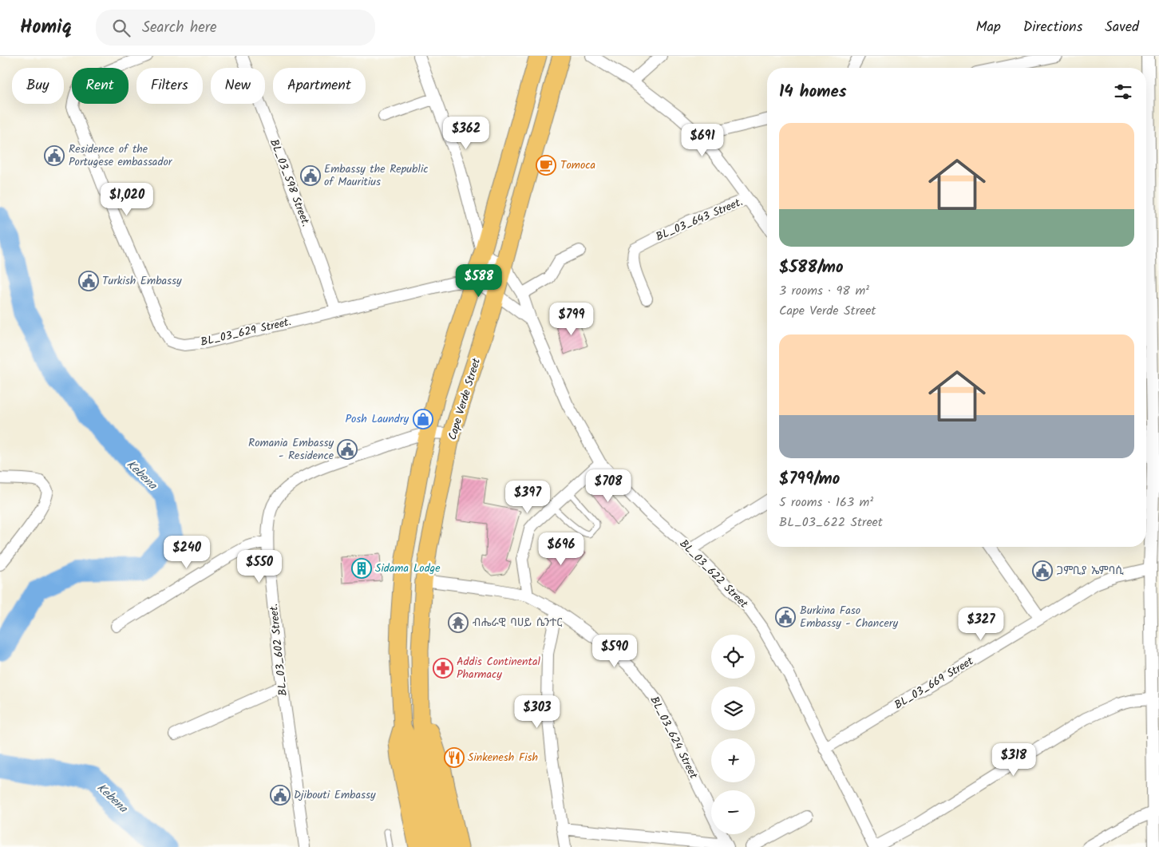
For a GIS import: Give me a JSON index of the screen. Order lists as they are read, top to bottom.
{
  "streets": {
    "main road": ["Cape Verde Street"],
    "street": [
      "BL_03_598 Street.",
      "BL_03_643 Street.",
      "BL_03_629 Street.",
      "BL_03_622 Street",
      "BL_03_602 Street.",
      "BL_03_669 Street",
      "BL_03_624 Street"
    ]
  },
  "crossings": [
    ["BL_03_598 Street.", "BL_03_629 Street."],
    ["Cape Verde Street", "BL_03_622 Street"],
    ["Cape Verde Street", "BL_03_602 Street."],
    ["Cape Verde Street", "BL_03_624 Street"],
    ["BL_03_622 Street", "BL_03_669 Street"]
  ],
  "water": ["Kebena"],
  "places": {
    "public building": [
      "Residence of the Portugese embassador",
      "Embassy the Republic of Mauritius",
      "Turkish Embassy",
      "Romania Embassy - Residence",
      "ጋምቢያ ኤምባሲ",
      "Burkina Faso Embassy - Chancery",
      "Djibouti Embassy"
    ],
    "cafe": ["Tomoca"],
    "shop": ["Posh Laundry"],
    "building": ["Sidama Lodge"],
    "temple": ["ብሔራዊ ባሀይ ሴንተር"],
    "pharmacy": ["Addis Continental Pharmacy"],
    "restaurant": ["Sinkenesh Fish"]
  },
  "page": {
    "header": "Homiq",
    "search": "Search here",
    "nav": ["Map", "Directions", "Saved"],
    "chip": [
      "Buy",
      "Rent",
      "Filters",
      "New",
      "Apartment"
    ],
    "heading": "14 homes",
    "list": [
      {
        "name": "$588/mo",
        "note": "3 rooms · 98 m² · Cape Verde Street"
      },
      {
        "name": "$799/mo",
        "note": "5 rooms · 163 m² · BL_03_622 Street"
      }
    ],
    "price": [
      "$362",
      "$691",
      "$1,020",
      "$588",
      "$799",
      "$708",
      "$397",
      "$696",
      "$240",
      "$550",
      "$327",
      "$590",
      "$303",
      "$318"
    ],
    "map_buttons": ["+", "−"]
  }
}
